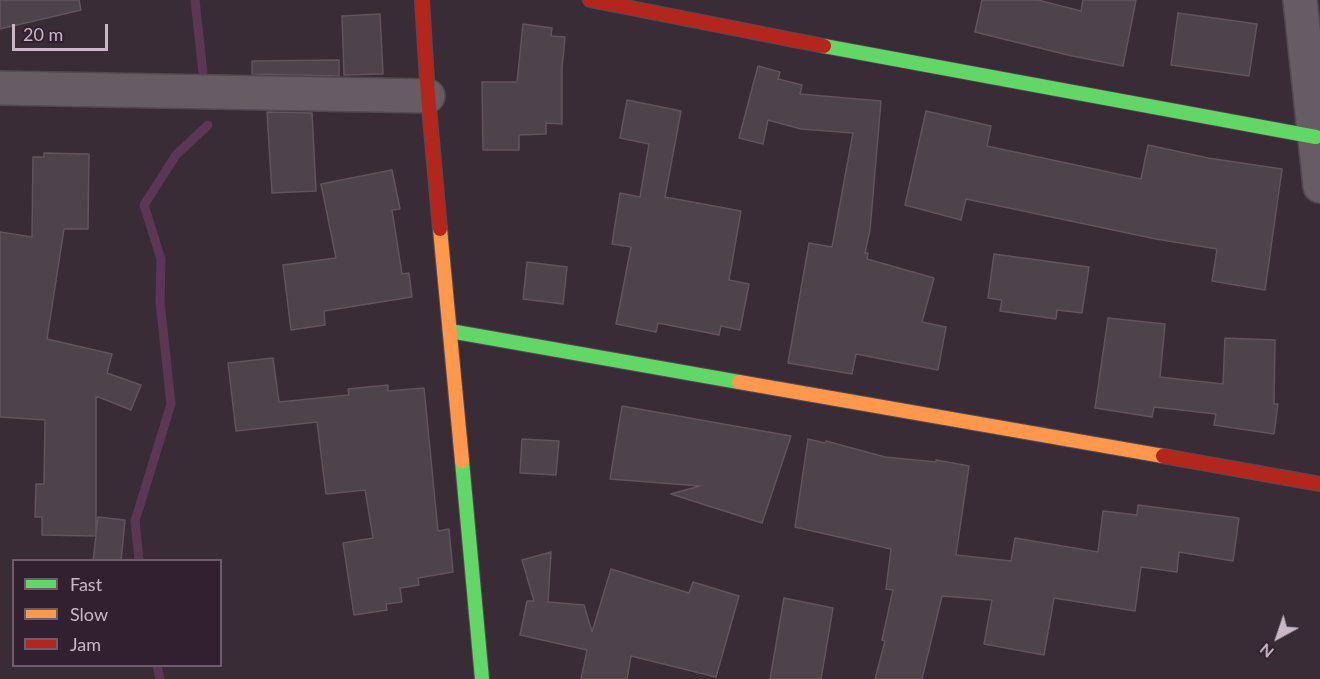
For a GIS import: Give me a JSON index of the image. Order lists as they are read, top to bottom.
{
  "legend": ["Fast", "Slow", "Jam"],
  "scale_bar": "20 m",
  "north": "bottom left"
}
